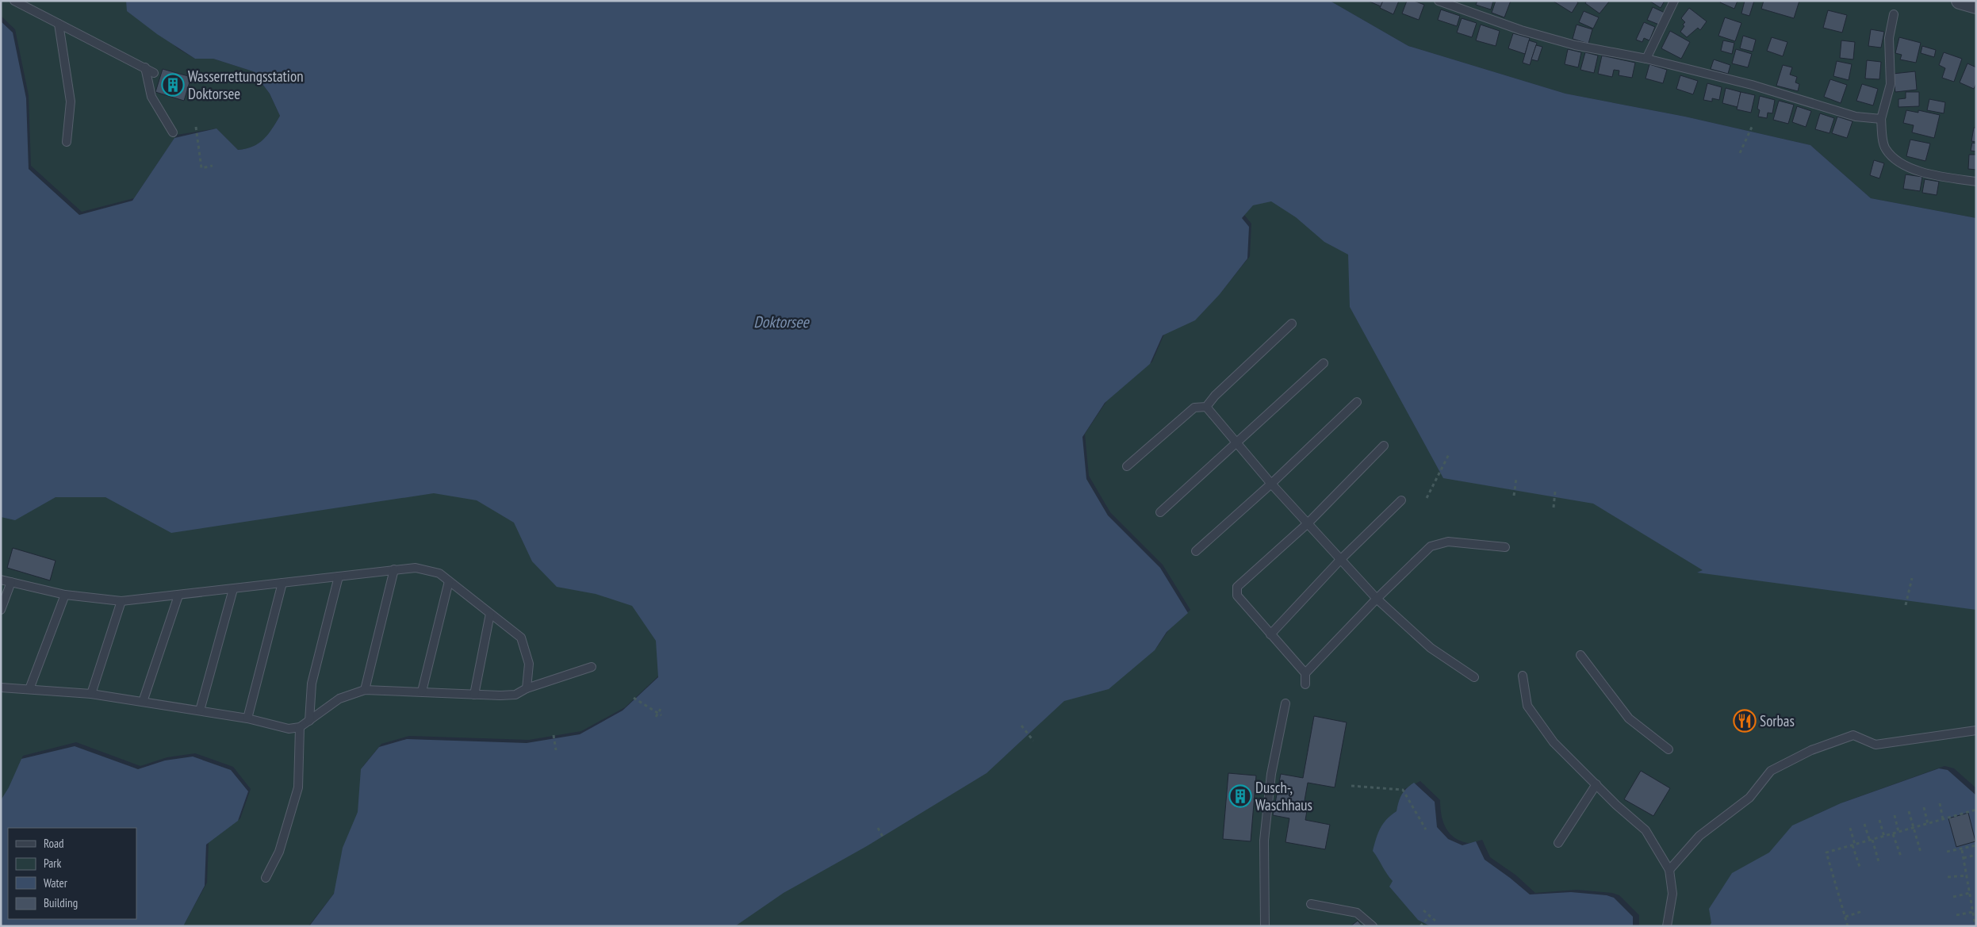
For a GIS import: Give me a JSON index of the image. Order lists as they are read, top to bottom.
{
  "water": ["Doktorsee"],
  "places": {
    "building": ["Wasserrettungsstation Doktorsee", "Dusch-, Waschhaus"],
    "restaurant": ["Sorbas"]
  },
  "legend": [
    "Road",
    "Park",
    "Water",
    "Building"
  ]
}
